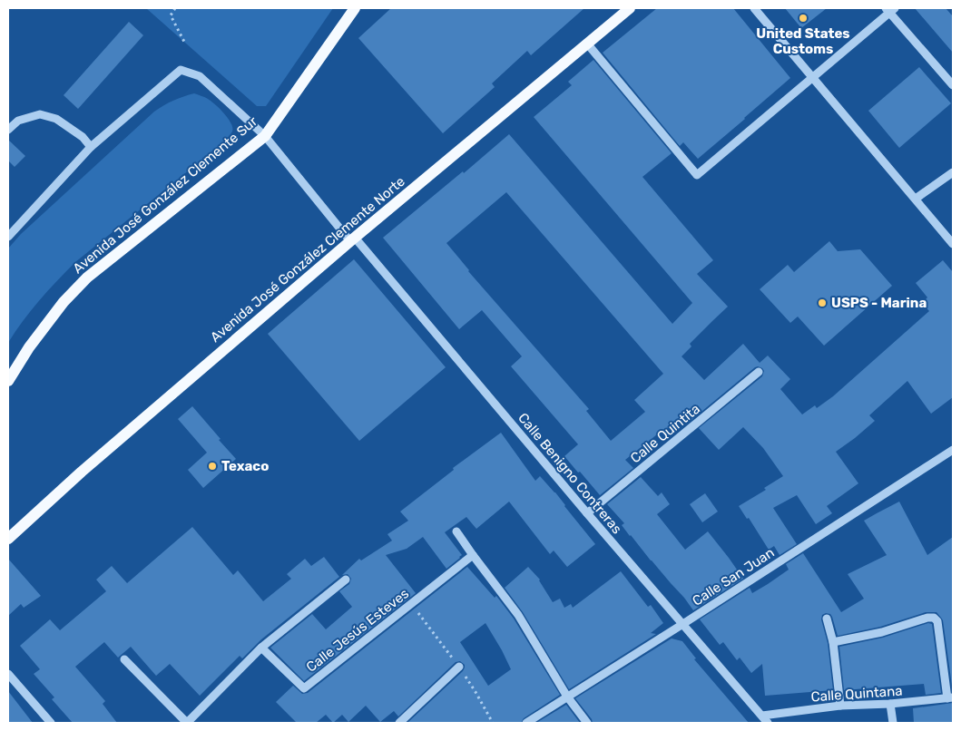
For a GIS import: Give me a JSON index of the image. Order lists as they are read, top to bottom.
{
  "streets": {
    "main road": ["Avenida José González Clemente Sur", "Avenida José González Clemente Norte"],
    "street": [
      "Calle Quintita",
      "Calle Benigno Contreras",
      "Calle San Juan",
      "Calle Jesús Esteves",
      "Calle Quintana"
    ]
  },
  "crossings": [
    ["Avenida José González Clemente Sur", "Calle Benigno Contreras"],
    ["Avenida José González Clemente Norte", "Calle Benigno Contreras"],
    ["Calle Quintita", "Calle Benigno Contreras"],
    ["Calle Benigno Contreras", "Calle San Juan"],
    ["Calle Benigno Contreras", "Calle Quintana"]
  ],
  "places": ["United States Customs", "USPS - Marina", "Texaco"]
}
